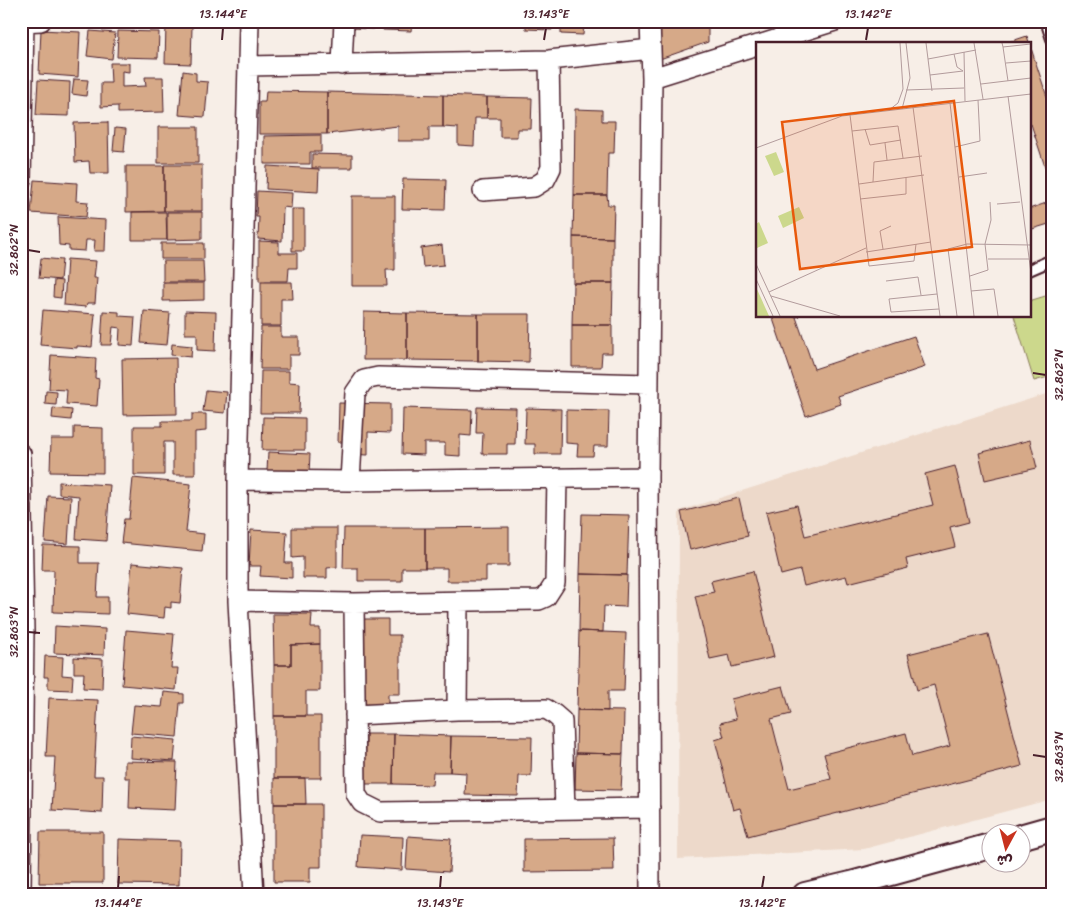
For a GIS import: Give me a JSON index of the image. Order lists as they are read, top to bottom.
{
  "north": "bottom",
  "coordinates": [
    "13.144°E",
    "13.143°E",
    "13.142°E",
    "32.862°N",
    "32.863°N"
  ]
}
